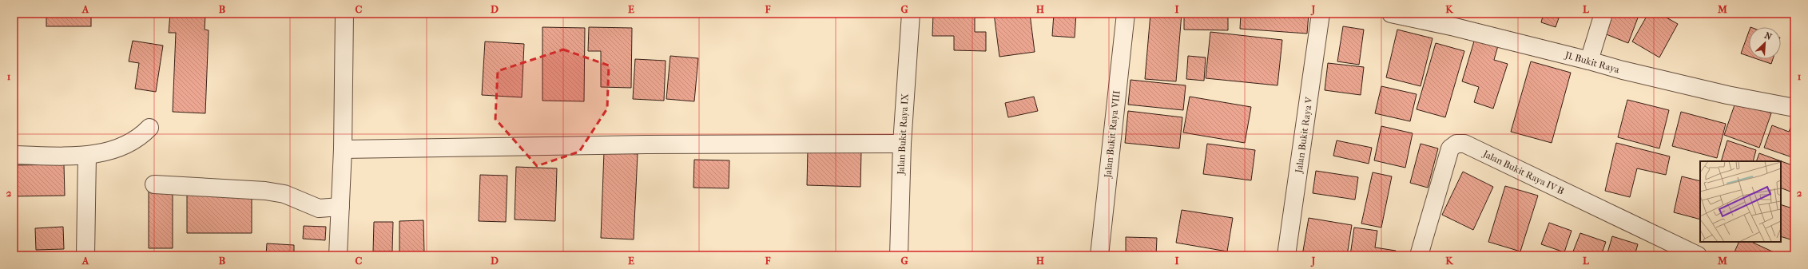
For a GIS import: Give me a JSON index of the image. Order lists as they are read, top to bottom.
{
  "streets": {
    "street": [
      "Jl. Bukit Raya",
      "Jalan Bukit Raya IX",
      "Jalan Bukit Raya VIII",
      "Jalan Bukit Raya V",
      "Jalan Bukit Raya IV B"
    ]
  },
  "north": "top right",
  "grid": {
    "columns": [
      "A",
      "B",
      "C",
      "D",
      "E",
      "F",
      "G",
      "H",
      "I",
      "J",
      "K",
      "L",
      "M"
    ],
    "rows": ["1", "2"]
  }
}
